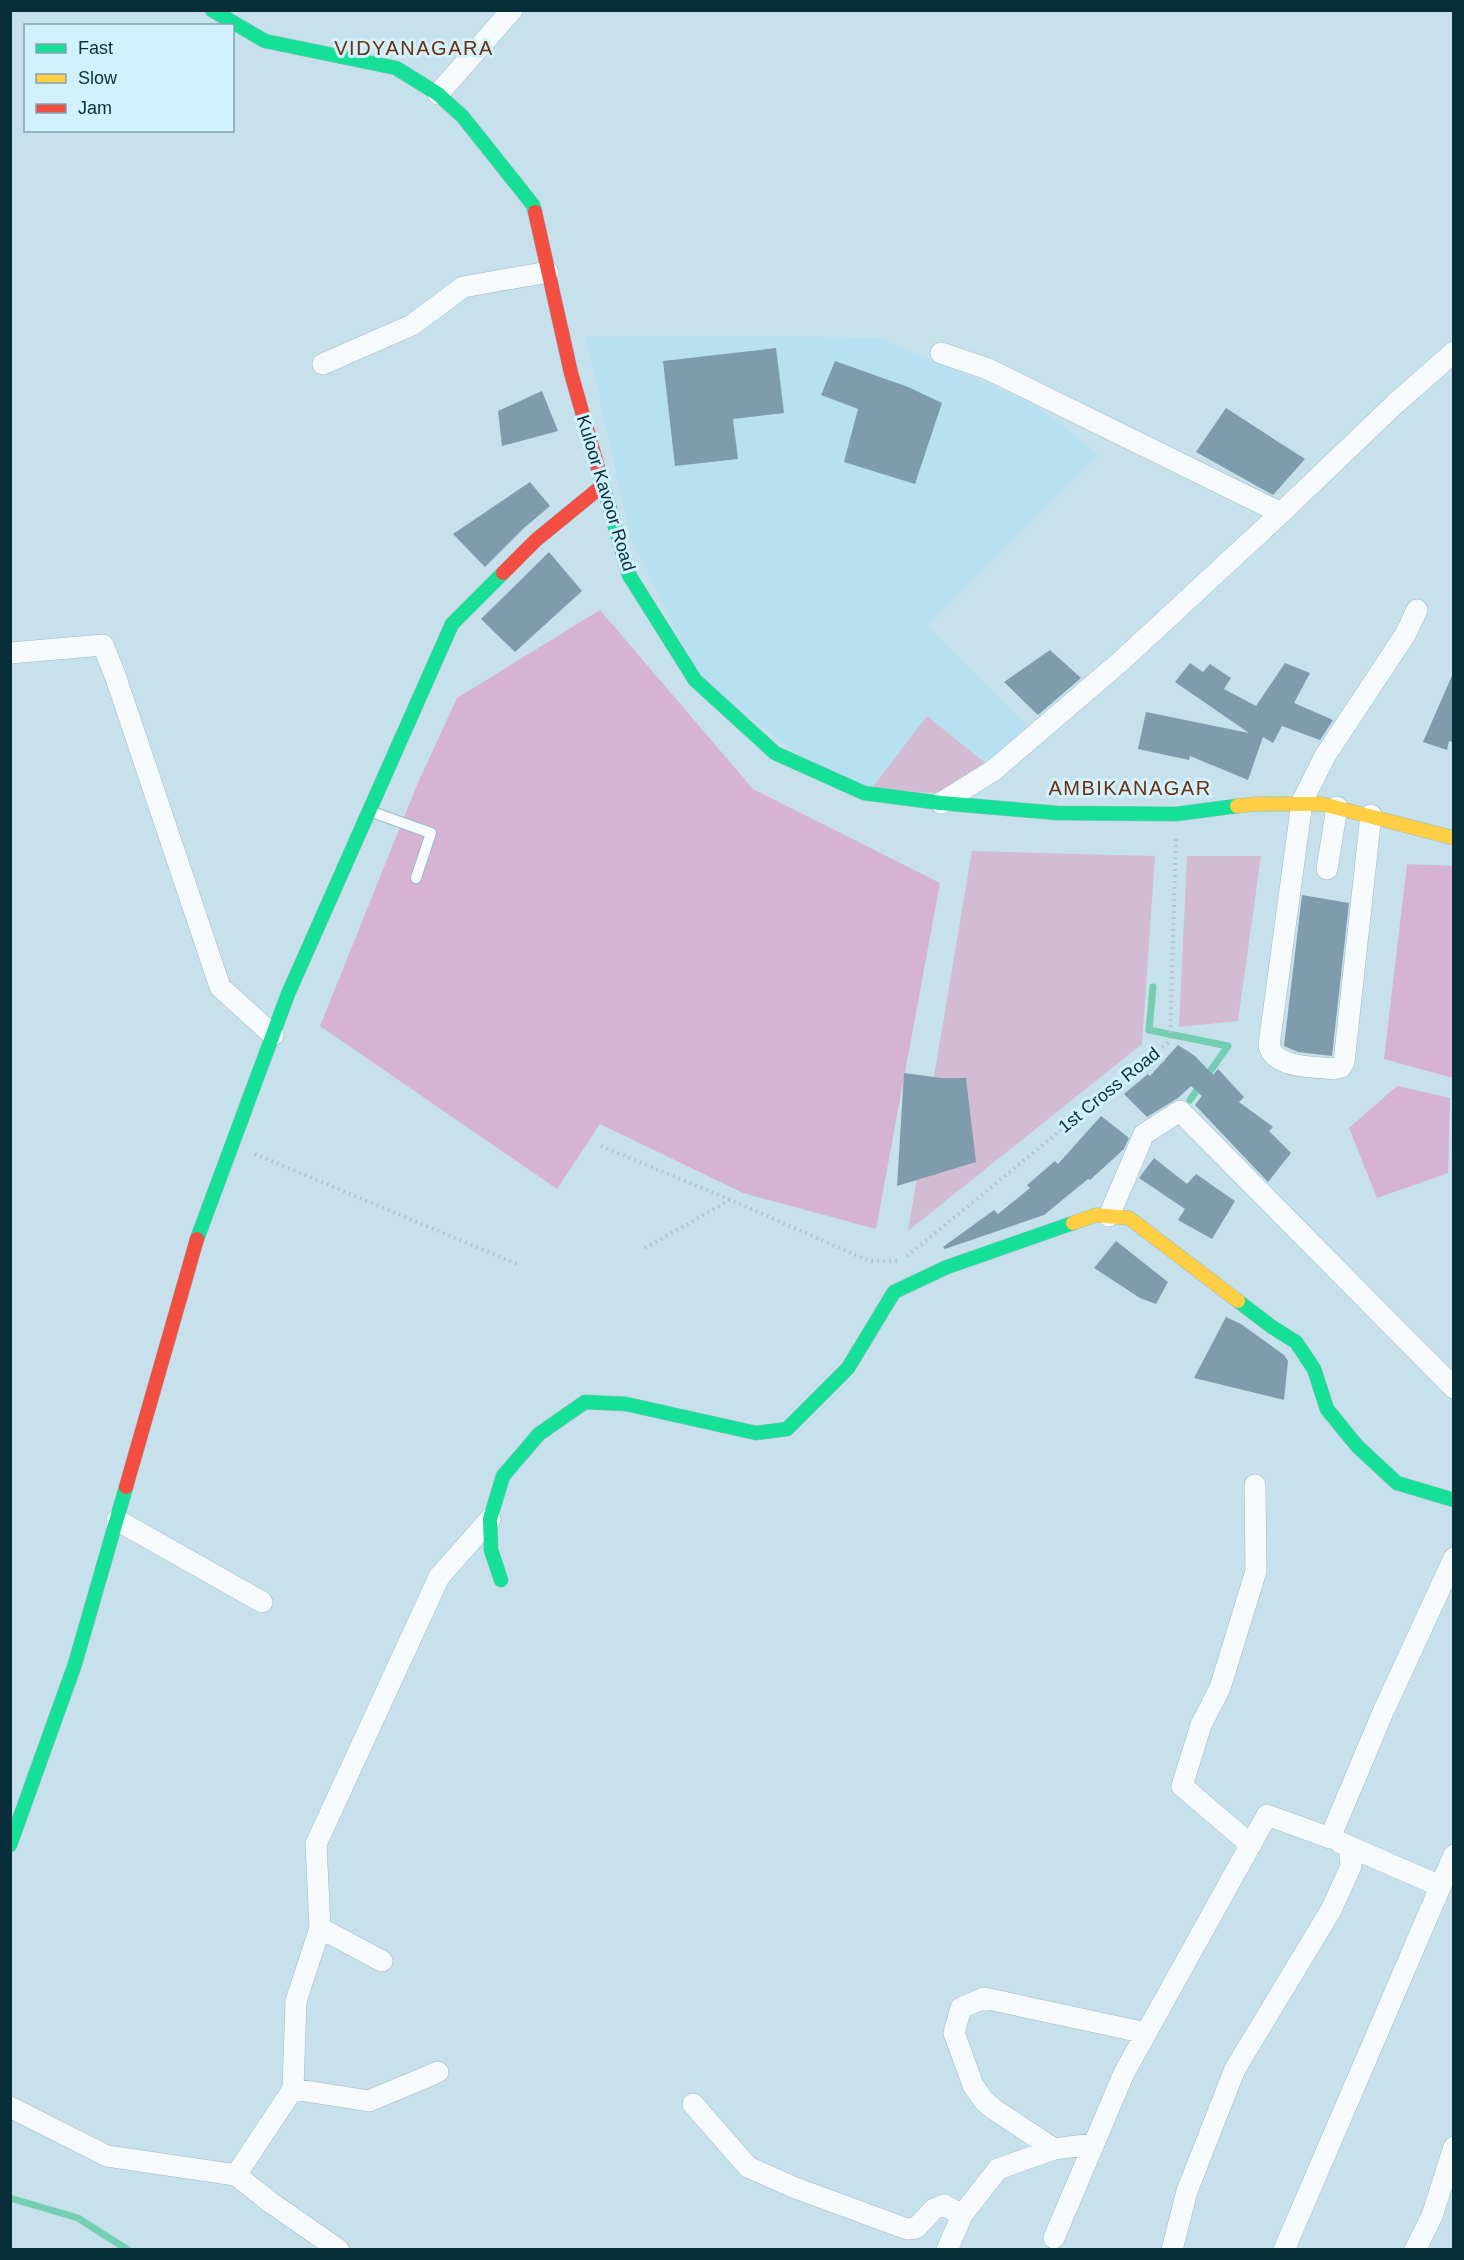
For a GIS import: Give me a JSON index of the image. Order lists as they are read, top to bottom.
{
  "streets": {
    "street": ["Kuloor Kavoor Road"],
    "path": ["1st Cross Road"]
  },
  "crossings": [
    ["Kuloor Kavoor Road", "1st Cross Road"]
  ],
  "districts": ["VIDYANAGARA", "AMBIKANAGAR"],
  "legend": ["Fast", "Slow", "Jam"]
}
